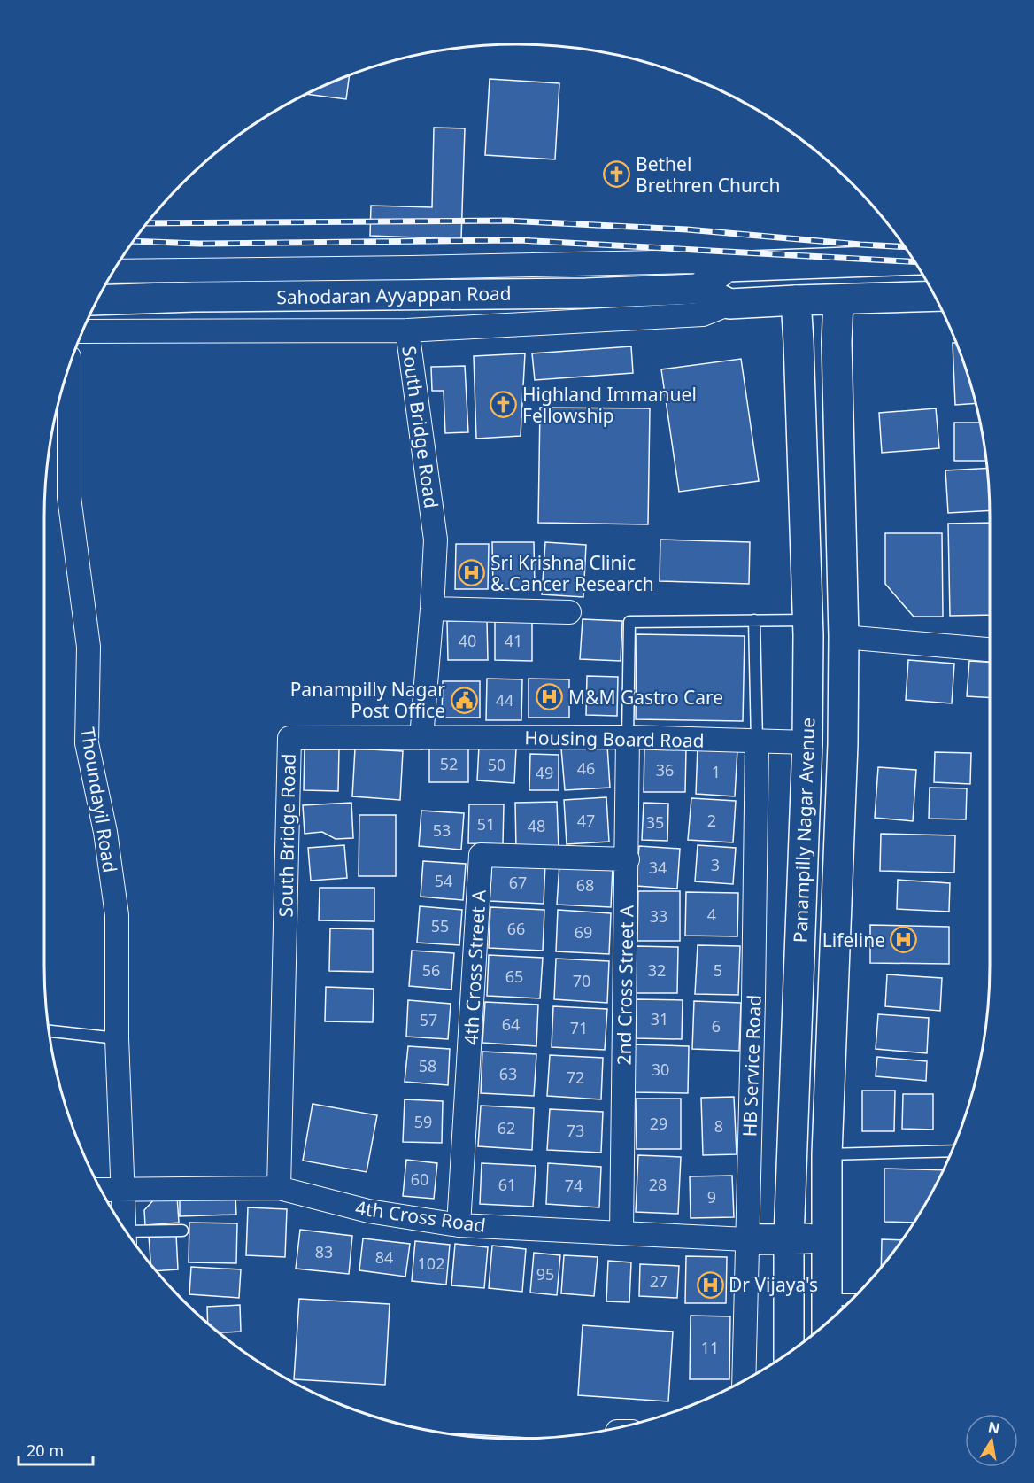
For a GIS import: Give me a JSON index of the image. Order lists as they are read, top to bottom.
{
  "streets": {
    "street": [
      "Sahodaran Ayyappan Road",
      "South Bridge Road",
      "Housing Board Road",
      "Thoundayil Road",
      "Panampilly Nagar Avenue",
      "4th Cross Street A",
      "2nd Cross Street A",
      "HB Service Road",
      "4th Cross Road"
    ]
  },
  "crossings": [
    ["Sahodaran Ayyappan Road", "Panampilly Nagar Avenue"],
    ["South Bridge Road", "Housing Board Road"],
    ["South Bridge Road", "4th Cross Road"],
    ["Housing Board Road", "Panampilly Nagar Avenue"],
    ["Housing Board Road", "2nd Cross Street A"],
    ["Housing Board Road", "HB Service Road"],
    ["Thoundayil Road", "4th Cross Road"],
    ["4th Cross Street A", "2nd Cross Street A"],
    ["4th Cross Street A", "4th Cross Road"],
    ["2nd Cross Street A", "4th Cross Road"],
    ["HB Service Road", "4th Cross Road"]
  ],
  "places": {
    "church": ["Bethel Brethren Church", "Highland Immanuel Fellowship"],
    "hospital": [
      "Sri Krishna Clinic & Cancer Research",
      "M&M Gastro Care",
      "Lifeline",
      "Dr Vijaya's"
    ],
    "public building": ["Panampilly Nagar Post Office"]
  },
  "house_numbers": [
    "40",
    "41",
    "44",
    "52",
    "50",
    "46",
    "36",
    "1",
    "49",
    "47",
    "2",
    "35",
    "51",
    "48",
    "53",
    "3",
    "34",
    "54",
    "67",
    "68",
    "4",
    "33",
    "55",
    "66",
    "69",
    "56",
    "32",
    "5",
    "65",
    "70",
    "31",
    "57",
    "64",
    "6",
    "71",
    "58",
    "30",
    "63",
    "72",
    "59",
    "29",
    "8",
    "62",
    "73",
    "60",
    "61",
    "28",
    "74",
    "9",
    "83",
    "84",
    "102",
    "95",
    "27",
    "11"
  ],
  "scale_bar": "20 m",
  "north": "top"
}
